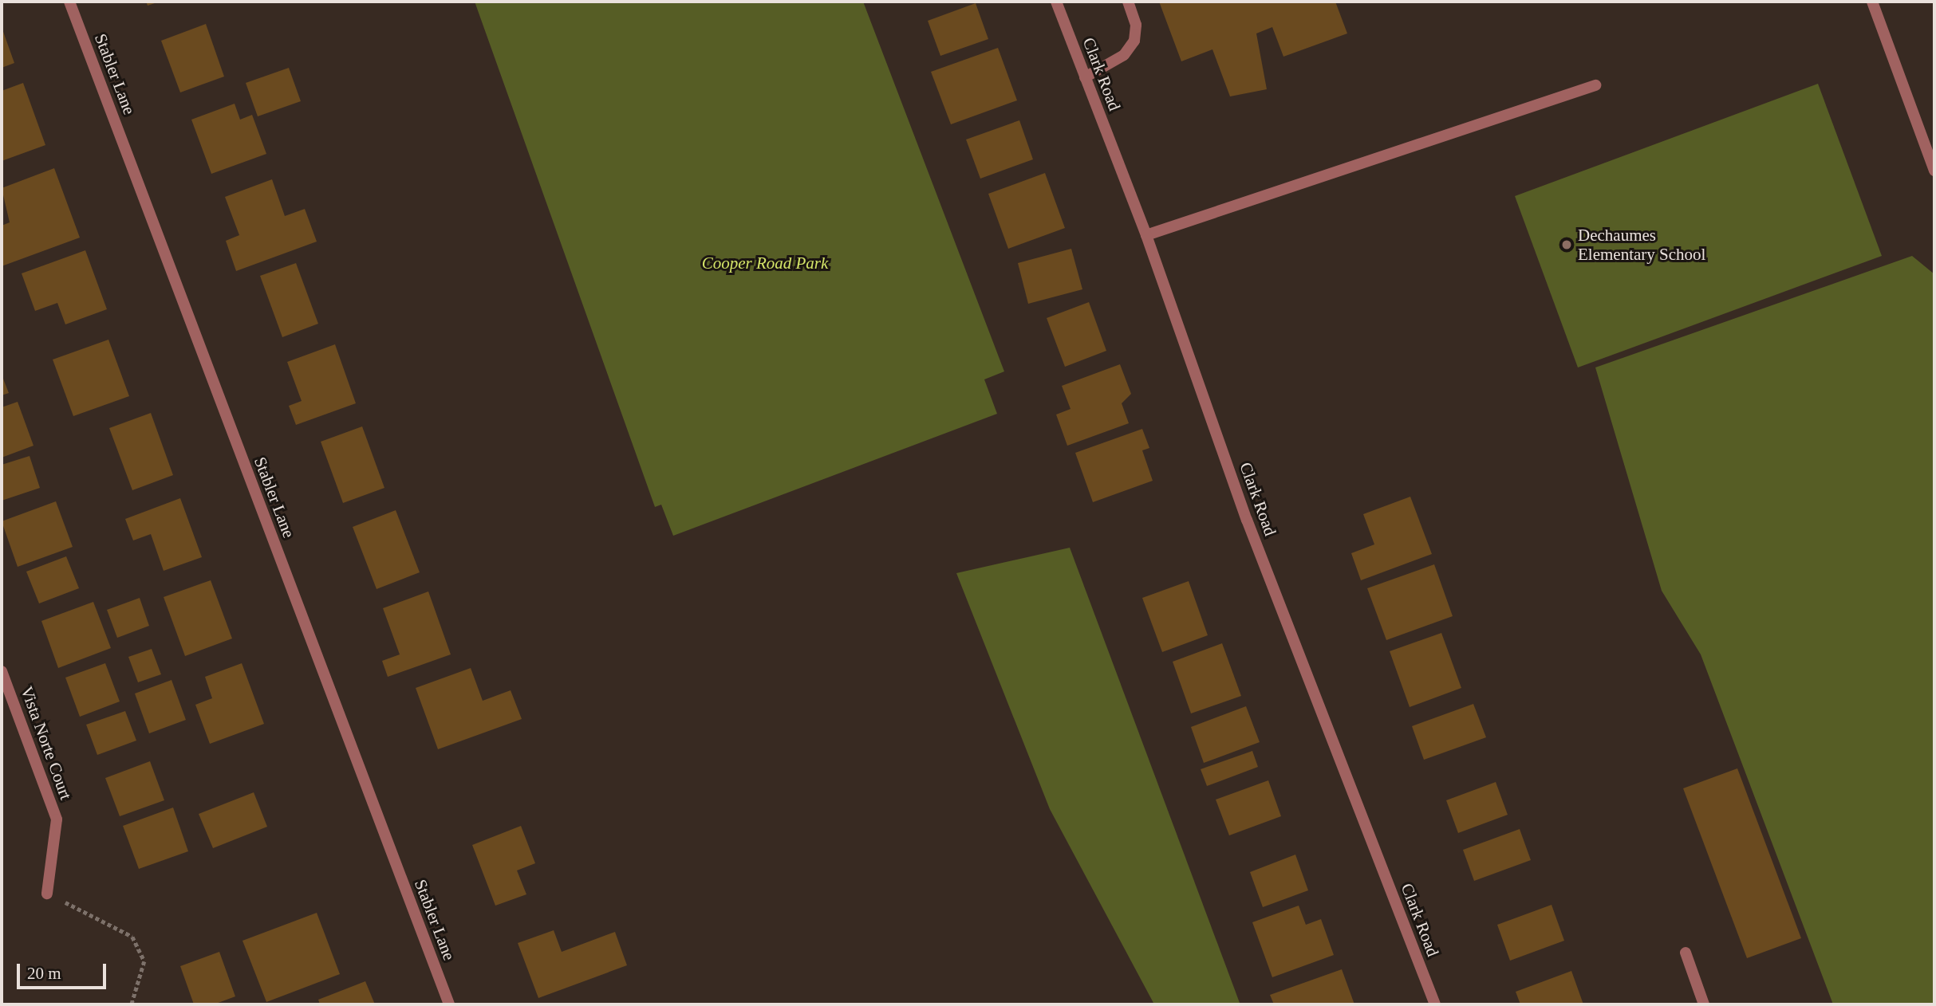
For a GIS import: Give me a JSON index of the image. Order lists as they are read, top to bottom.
{
  "streets": {
    "street": ["Stabler Lane", "Clark Road", "Vista Norte Court"]
  },
  "parks": ["Cooper Road Park"],
  "places": ["Dechaumes Elementary School"],
  "scale_bar": "20 m"
}
